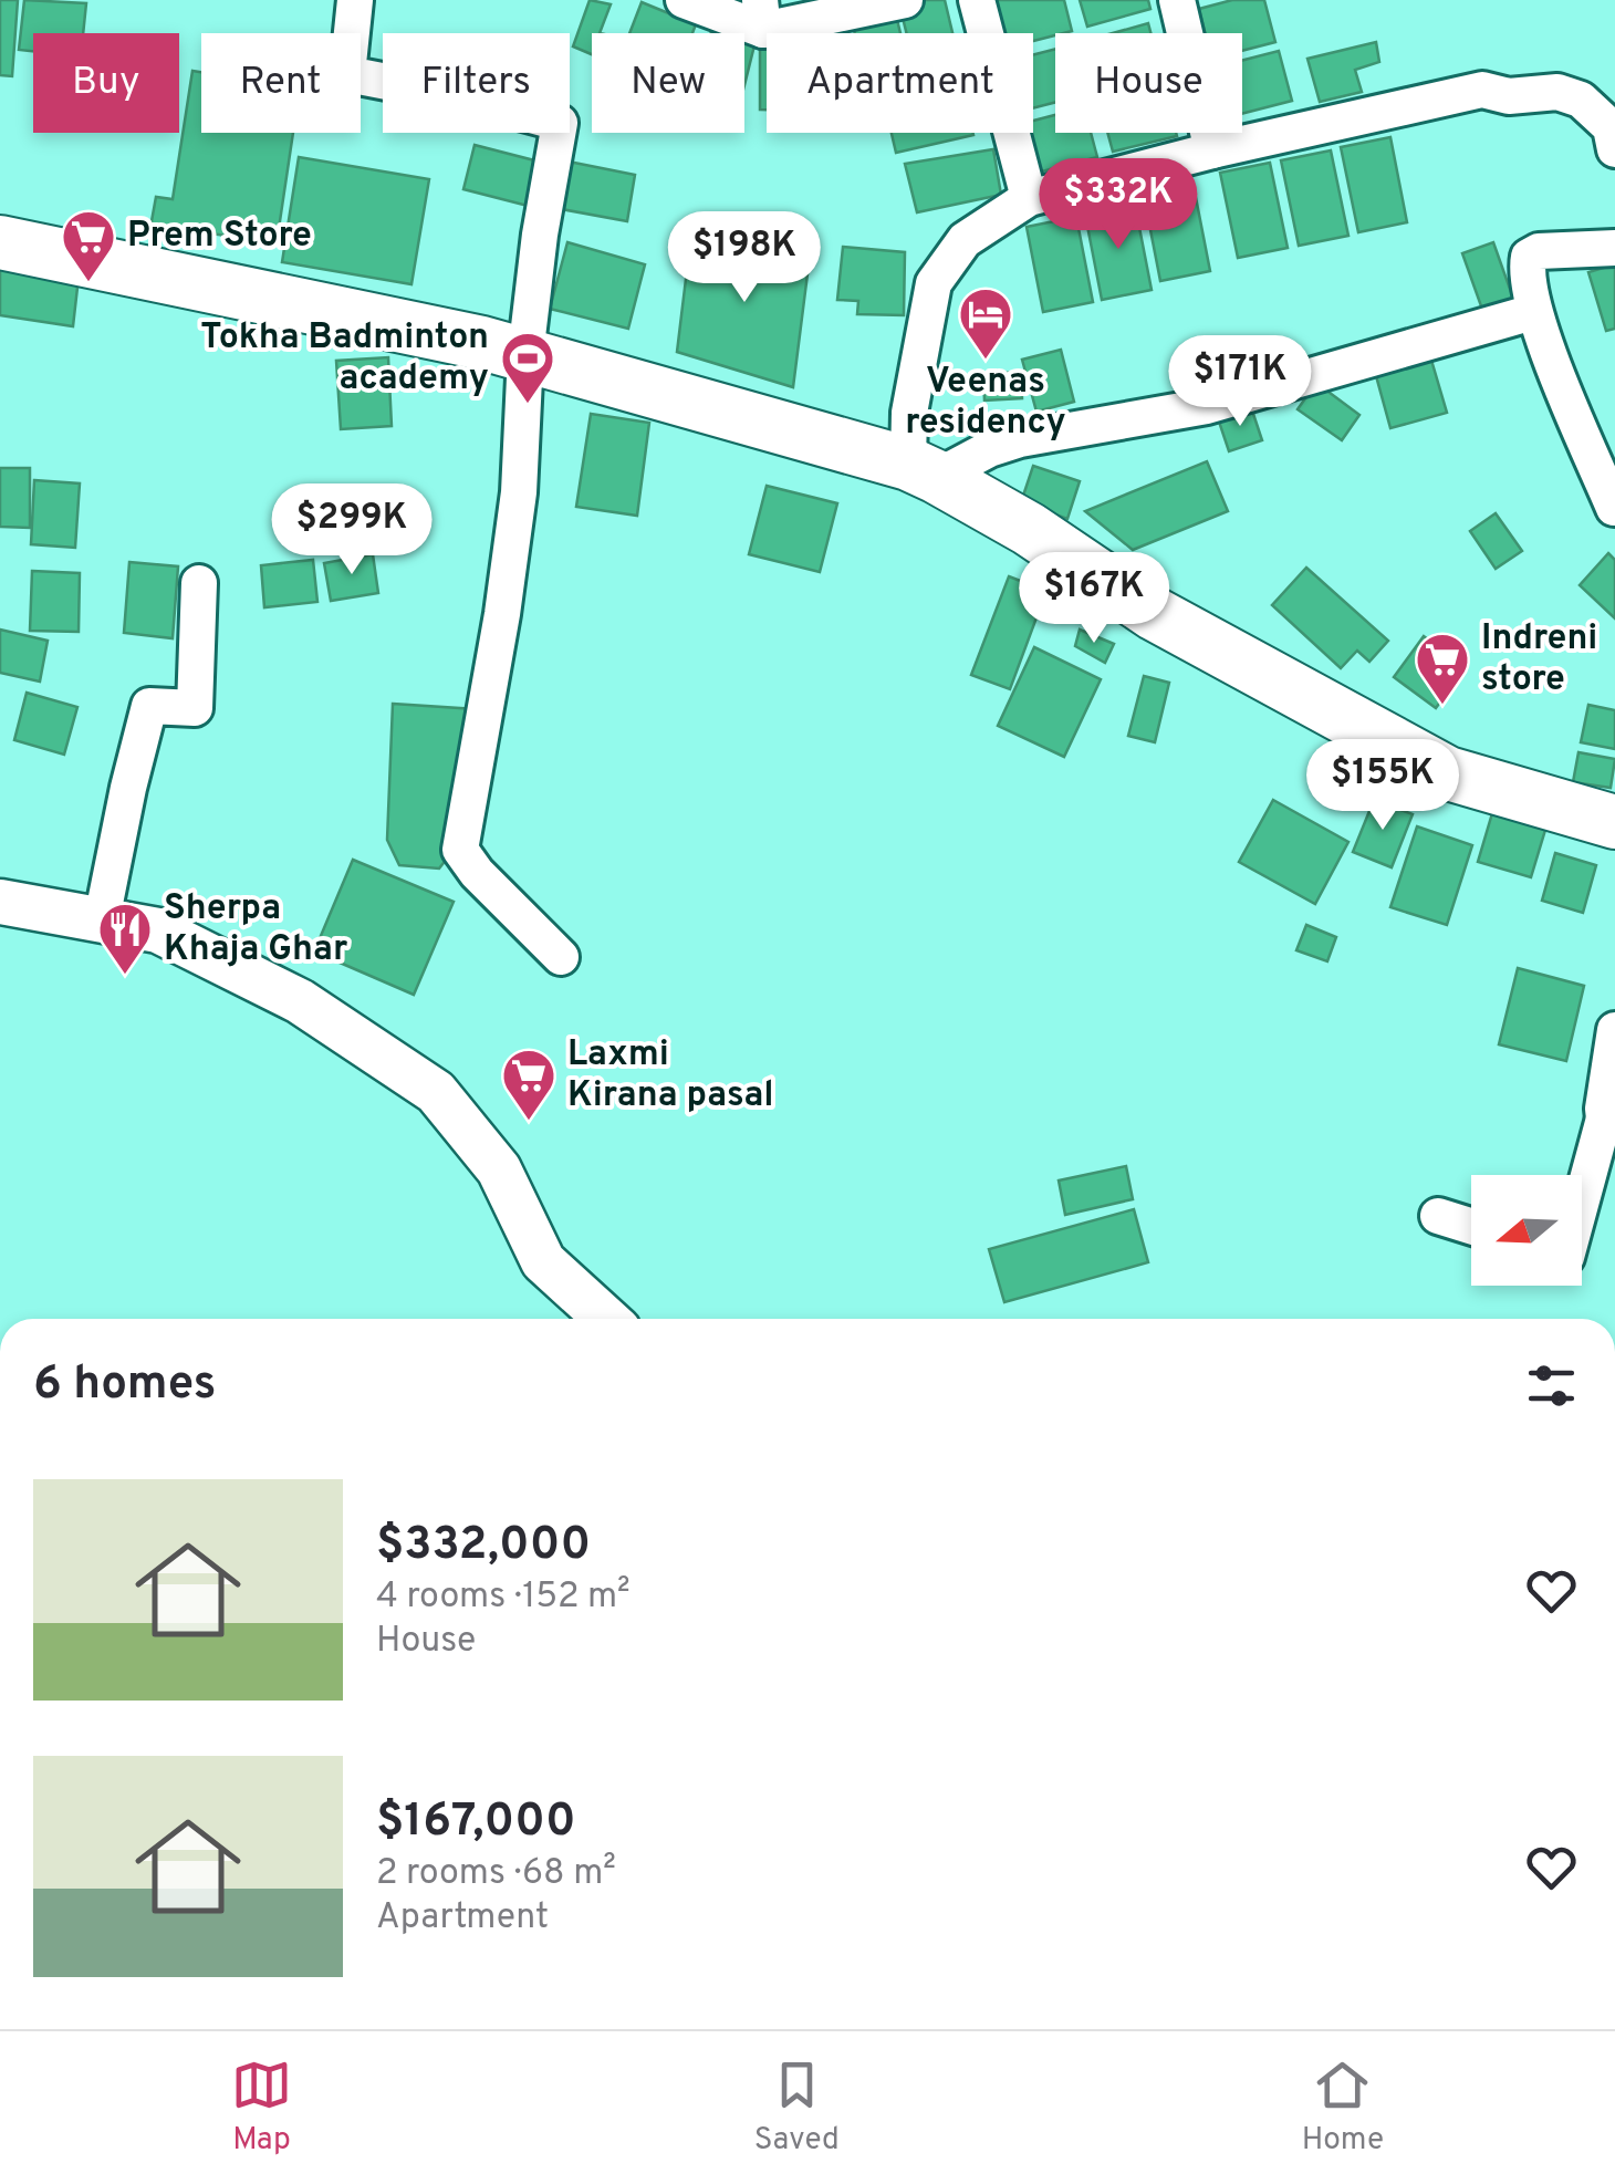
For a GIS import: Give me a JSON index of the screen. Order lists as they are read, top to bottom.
{
  "places": {
    "supermarket": ["Prem Store", "Indreni store", "Laxmi Kirana pasal"],
    "hotel": ["Veenas residency"],
    "sports": ["Tokha Badminton academy"],
    "restaurant": ["Sherpa Khaja Ghar"]
  },
  "north": "left",
  "page": {
    "chip": [
      "Buy",
      "Rent",
      "Filters",
      "New",
      "Apartment",
      "House"
    ],
    "price": [
      "$332K",
      "$198K",
      "$171K",
      "$299K",
      "$167K",
      "$155K"
    ],
    "heading": "6 homes",
    "list": [
      {
        "name": "$332,000",
        "note": "4 rooms · 152 m² · House"
      },
      {
        "name": "$167,000",
        "note": "2 rooms · 68 m² · Apartment"
      }
    ],
    "tabs": ["Map", "Saved", "Home"]
  }
}
